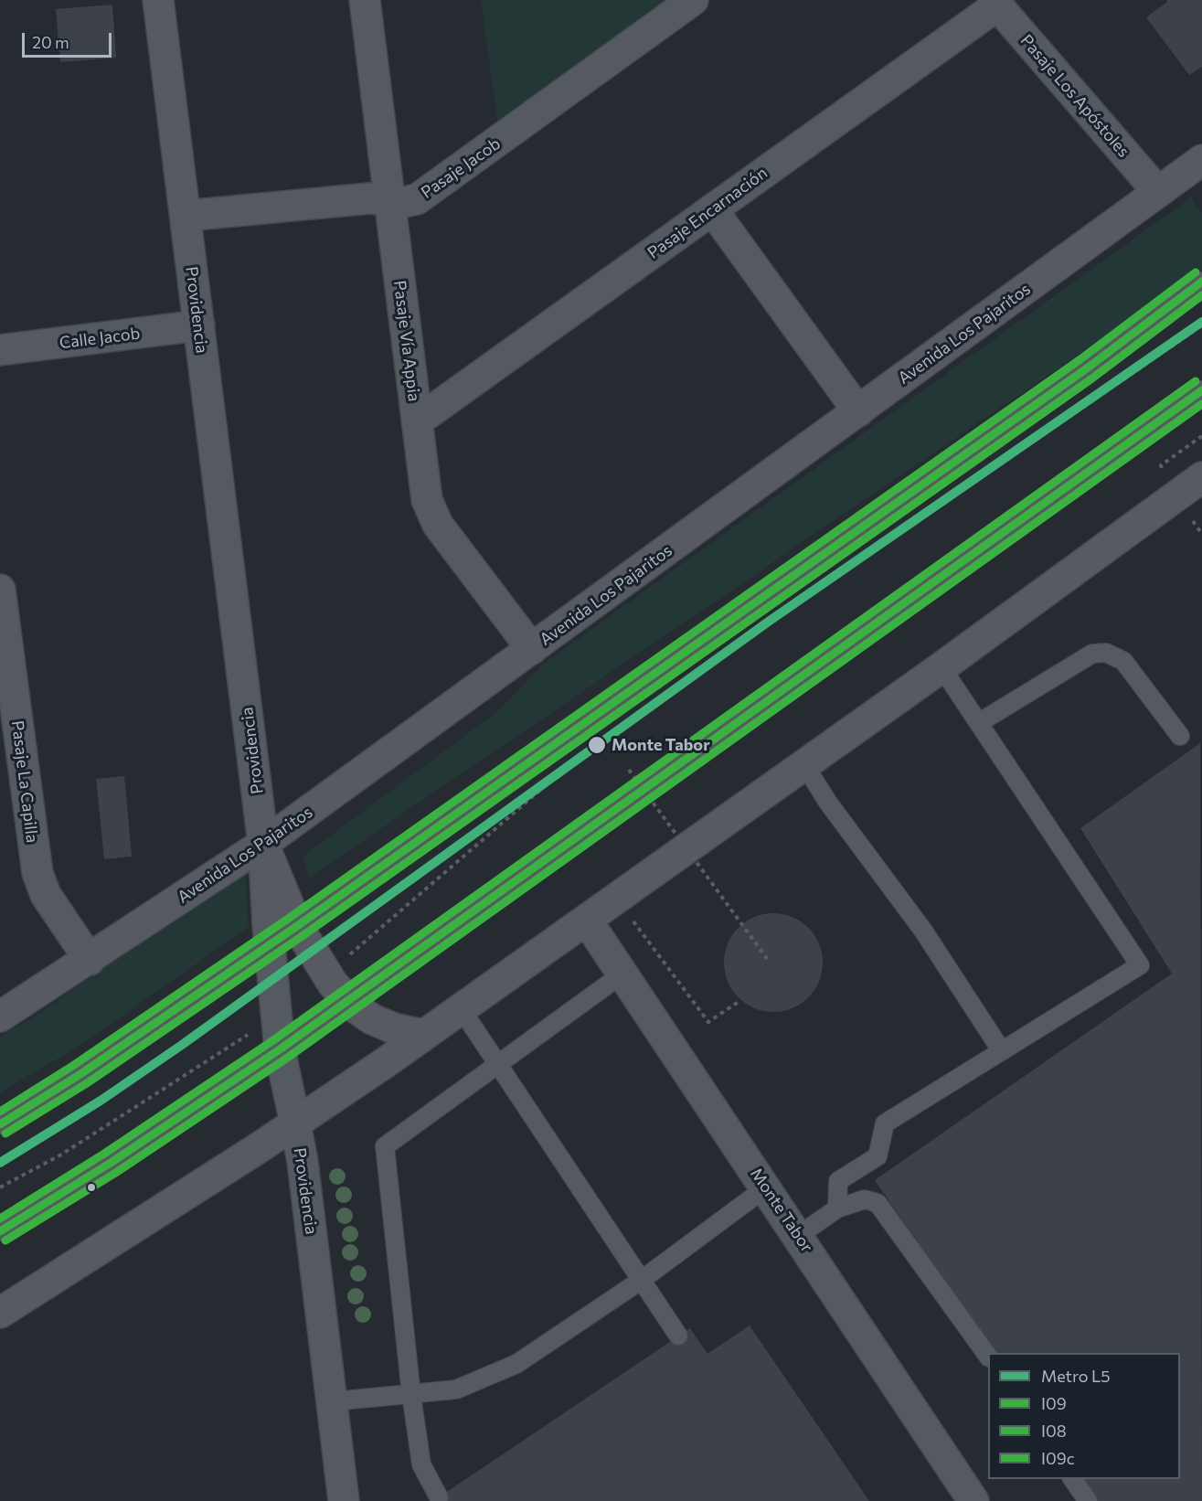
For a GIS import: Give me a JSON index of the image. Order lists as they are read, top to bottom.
{
  "streets": {
    "main road": ["Avenida Los Pajaritos"],
    "street": [
      "Pasaje Los Apóstoles",
      "Pasaje Jacob",
      "Pasaje Encarnación",
      "Providencia",
      "Calle Jacob",
      "Pasaje Vía Appia",
      "Pasaje La Capilla",
      "Monte Tabor"
    ]
  },
  "crossings": [
    ["Pasaje Los Apóstoles", "Pasaje Encarnación"],
    ["Pasaje Los Apóstoles", "Avenida Los Pajaritos"],
    ["Pasaje Jacob", "Providencia"],
    ["Pasaje Jacob", "Pasaje Vía Appia"],
    ["Pasaje Encarnación", "Pasaje Vía Appia"],
    ["Providencia", "Avenida Los Pajaritos"],
    ["Providencia", "Calle Jacob"],
    ["Avenida Los Pajaritos", "Pasaje Vía Appia"],
    ["Avenida Los Pajaritos", "Pasaje La Capilla"]
  ],
  "places": ["Monte Tabor"],
  "lines": [
    "transit line I09c",
    "transit line I09",
    "transit line I08",
    "metro line L5"
  ],
  "legend": [
    "Metro L5",
    "I09",
    "I08",
    "I09c"
  ],
  "scale_bar": "20 m"
}
